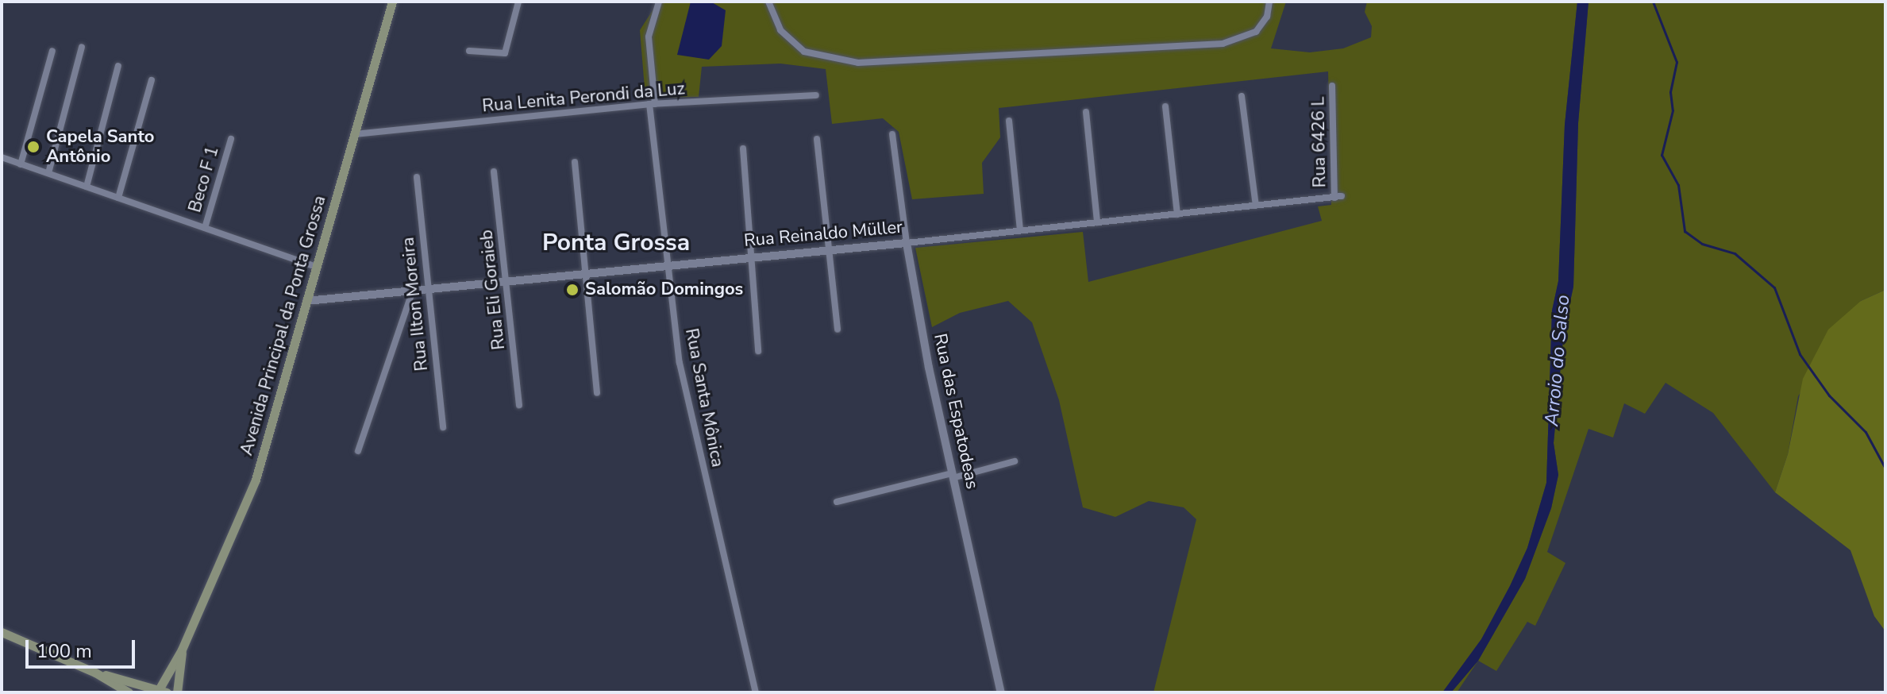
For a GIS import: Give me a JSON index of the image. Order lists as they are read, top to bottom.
{
  "streets": {
    "main road": ["Avenida Principal da Ponta Grossa"],
    "street": [
      "Rua Lenita Perondi da Luz",
      "Rua 6426 L",
      "Beco F 1",
      "Rua Reinaldo Müller",
      "Rua Eli Goraieb",
      "Rua Ilton Moreira",
      "Rua Santa Mônica",
      "Rua das Espatodeas"
    ]
  },
  "crossings": [
    ["Rua Lenita Perondi da Luz", "Avenida Principal da Ponta Grossa"],
    ["Rua Lenita Perondi da Luz", "Rua Santa Mônica"],
    ["Rua 6426 L", "Rua Reinaldo Müller"],
    ["Rua Reinaldo Müller", "Rua Eli Goraieb"],
    ["Rua Reinaldo Müller", "Rua Ilton Moreira"],
    ["Rua Reinaldo Müller", "Avenida Principal da Ponta Grossa"],
    ["Rua Reinaldo Müller", "Rua Santa Mônica"],
    ["Rua Reinaldo Müller", "Rua das Espatodeas"]
  ],
  "districts": ["Ponta Grossa"],
  "water": ["Arroio do Salso"],
  "places": ["Capela Santo Antônio", "Salomão Domingos"],
  "scale_bar": "100 m"
}
